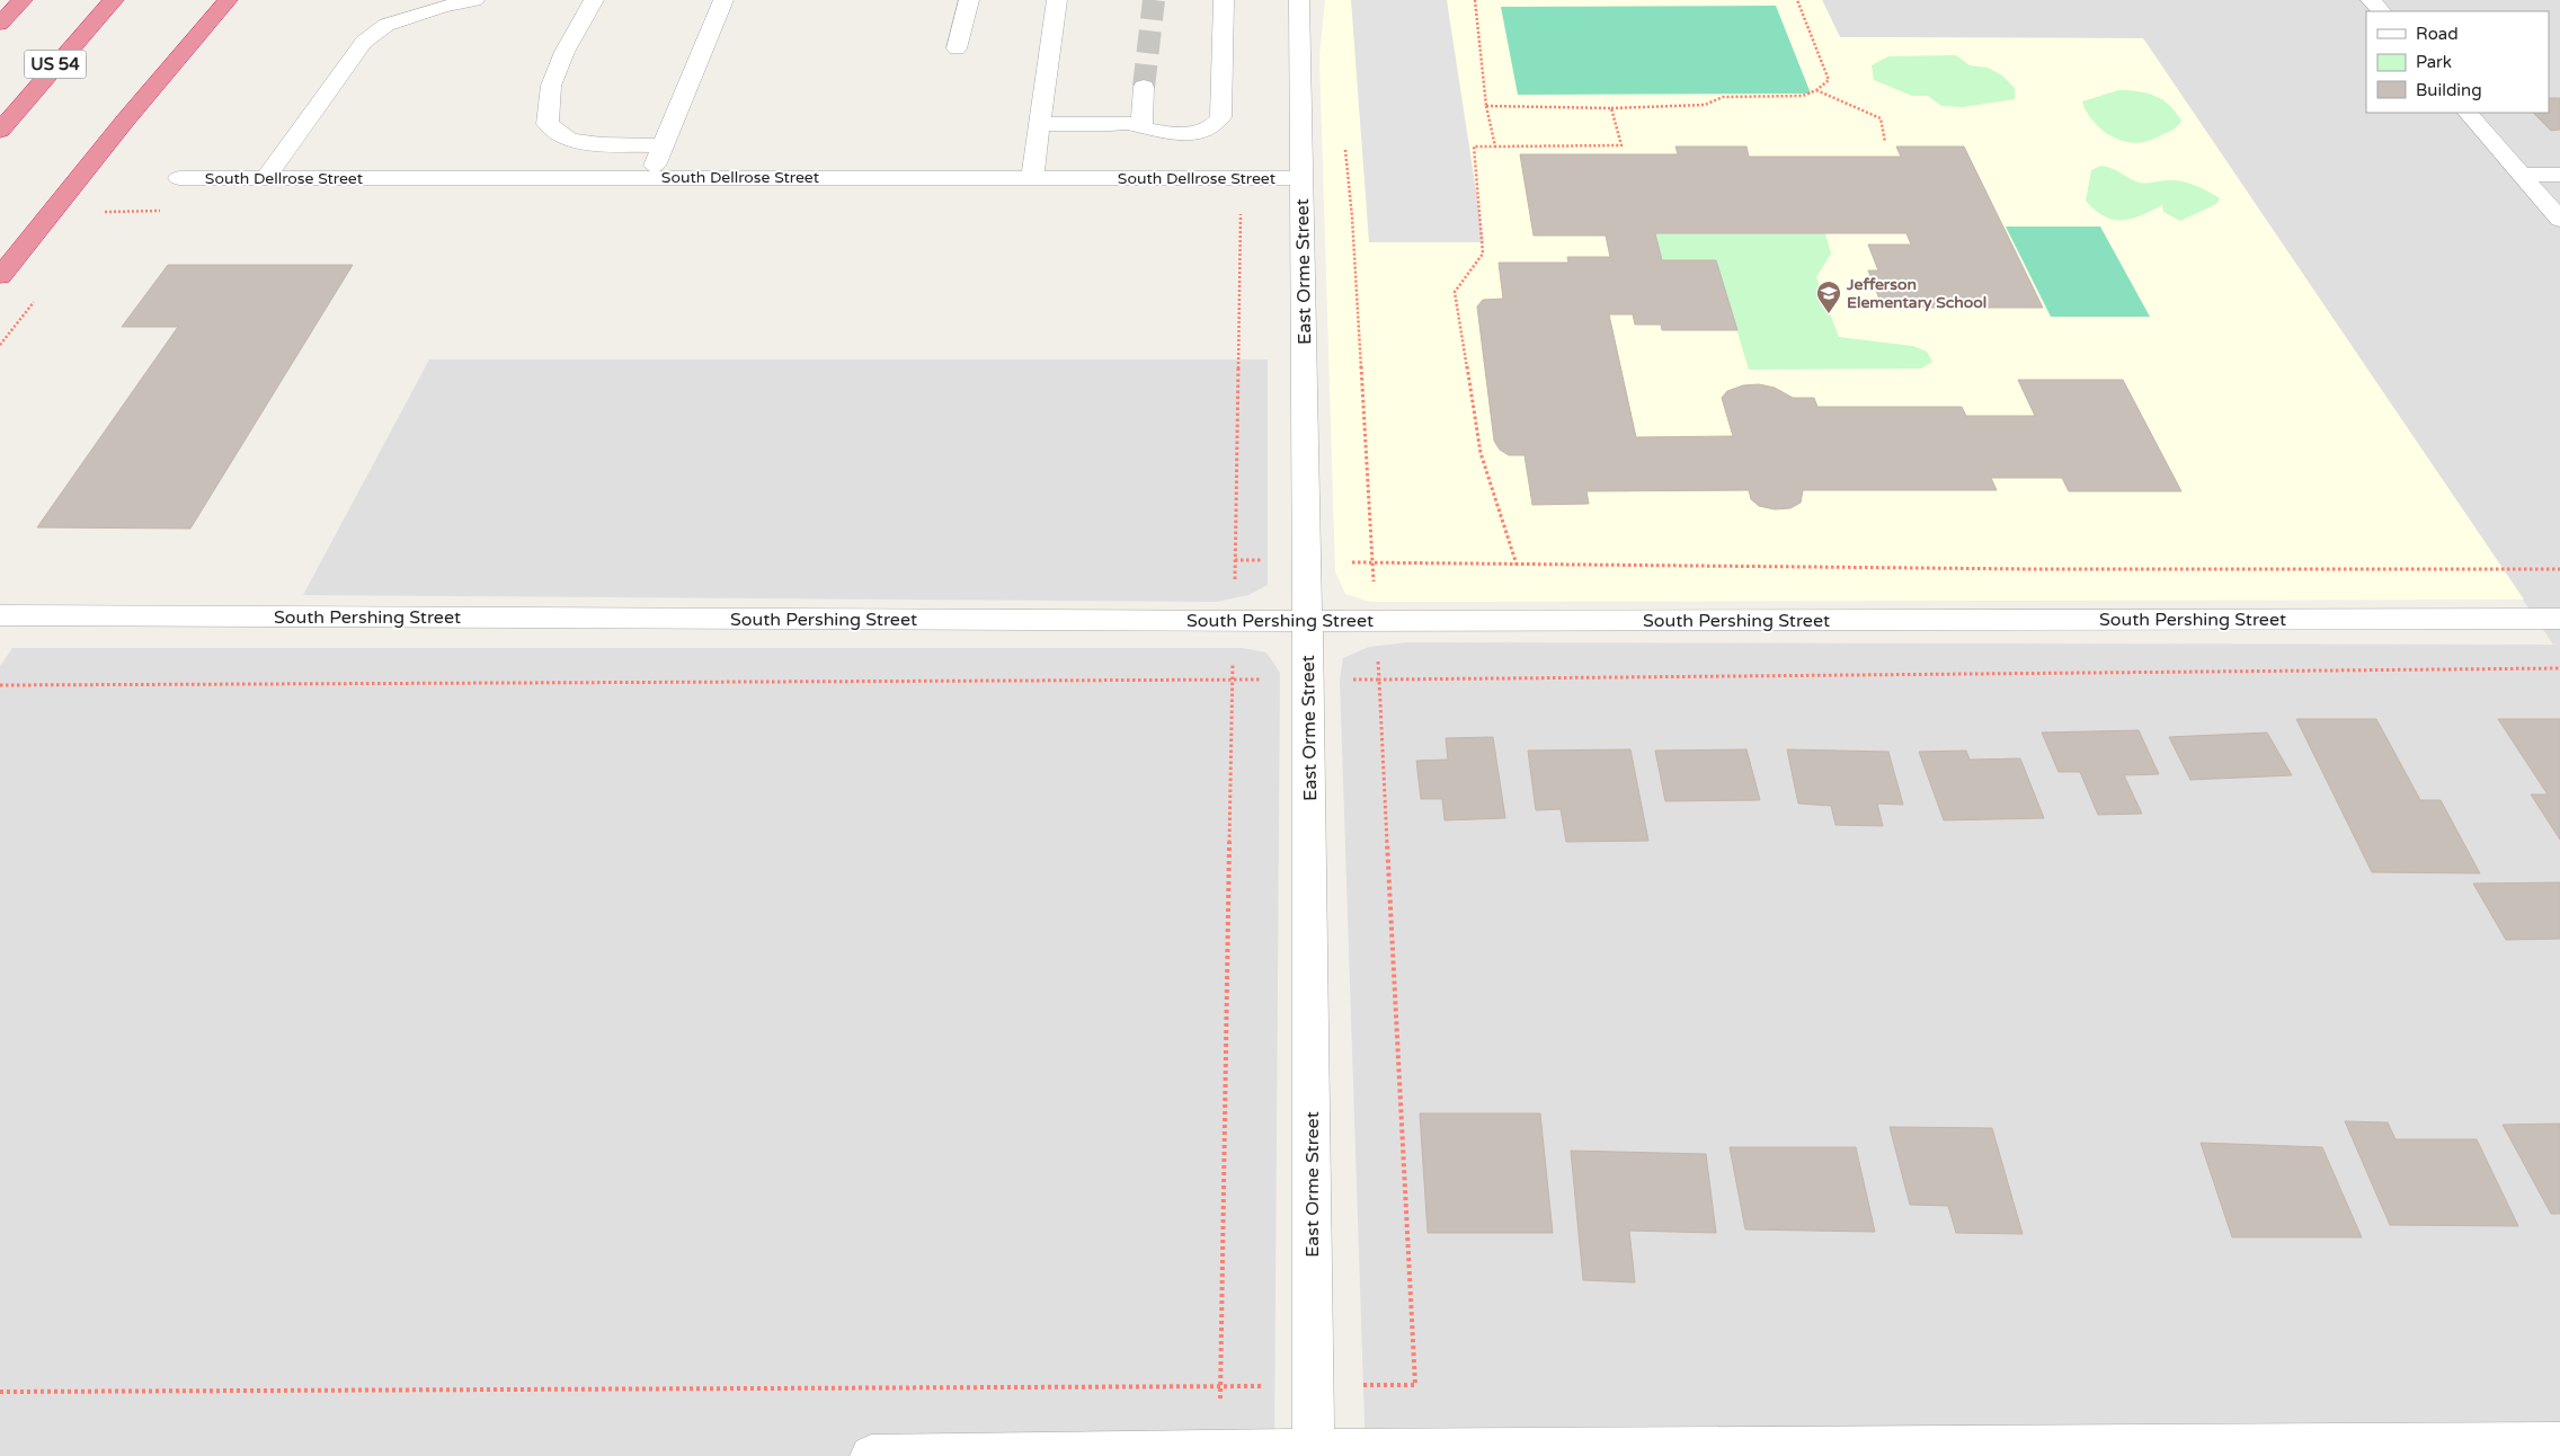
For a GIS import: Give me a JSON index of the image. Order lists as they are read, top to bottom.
{
  "streets": {
    "highway": ["US 54"],
    "street": ["South Dellrose Street", "East Orme Street", "South Pershing Street"]
  },
  "crossings": [
    ["South Dellrose Street", "East Orme Street"],
    ["East Orme Street", "South Pershing Street"]
  ],
  "places": {
    "school or university": ["Jefferson Elementary School"]
  },
  "legend": ["Road", "Park", "Building"]
}
